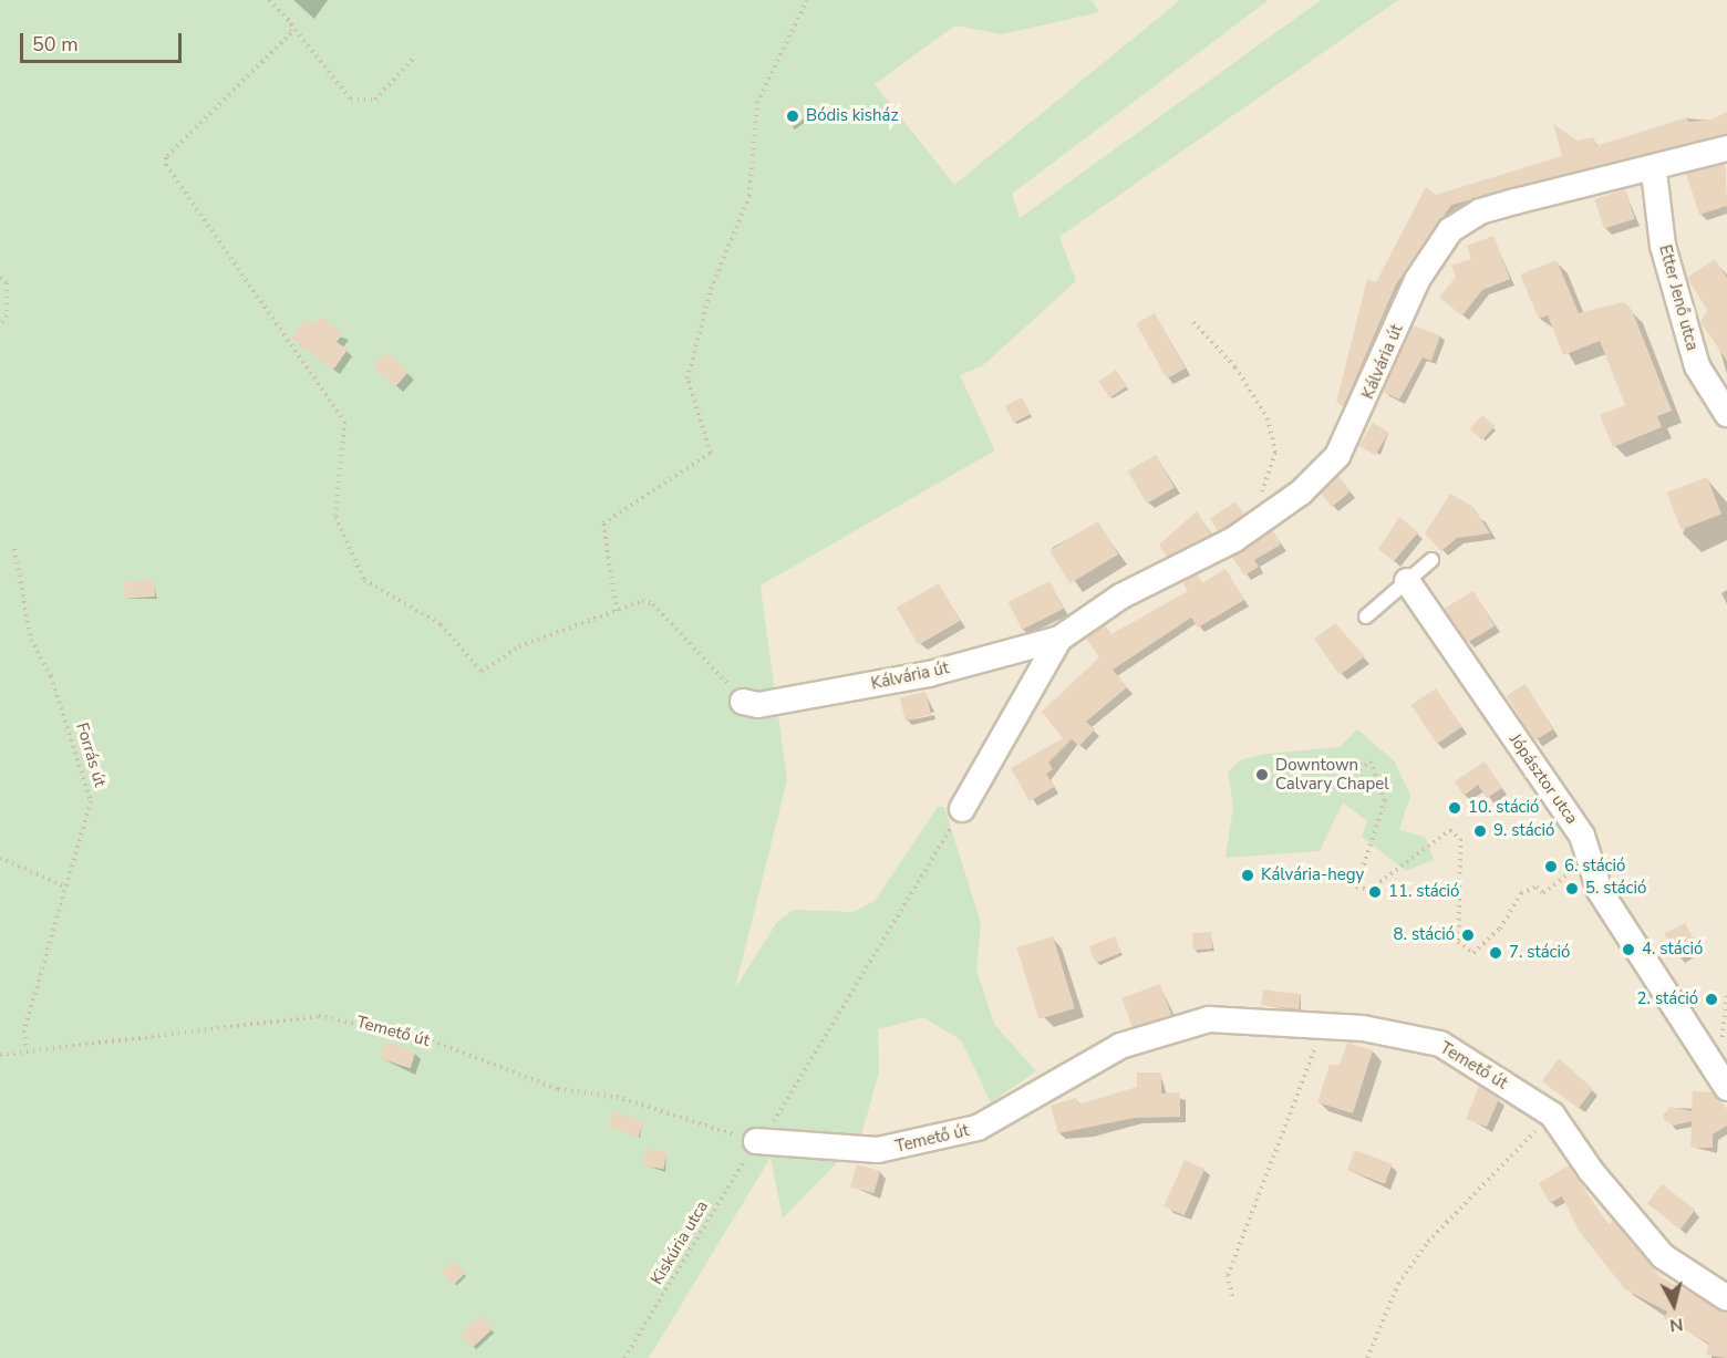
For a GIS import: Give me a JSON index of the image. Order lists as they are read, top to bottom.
{
  "streets": {
    "street": [
      "Etter Jenő utca",
      "Kálvária út",
      "Jópásztor utca",
      "Temető út"
    ],
    "path": ["Forrás út", "Kiskúria utca"]
  },
  "crossings": [
    ["Etter Jenő utca", "Kálvária út"],
    ["Kálvária út", "Kiskúria utca"],
    ["Forrás út", "Temető út"],
    ["Temető út", "Kiskúria utca"]
  ],
  "places": [
    "Bódis kisház",
    "Downtown Calvary Chapel",
    "10. stáció",
    "9. stáció",
    "6. stáció",
    "Kálvária-hegy",
    "5. stáció",
    "11. stáció",
    "8. stáció",
    "4. stáció",
    "7. stáció",
    "2. stáció"
  ],
  "scale_bar": "50 m",
  "north": "bottom"
}
